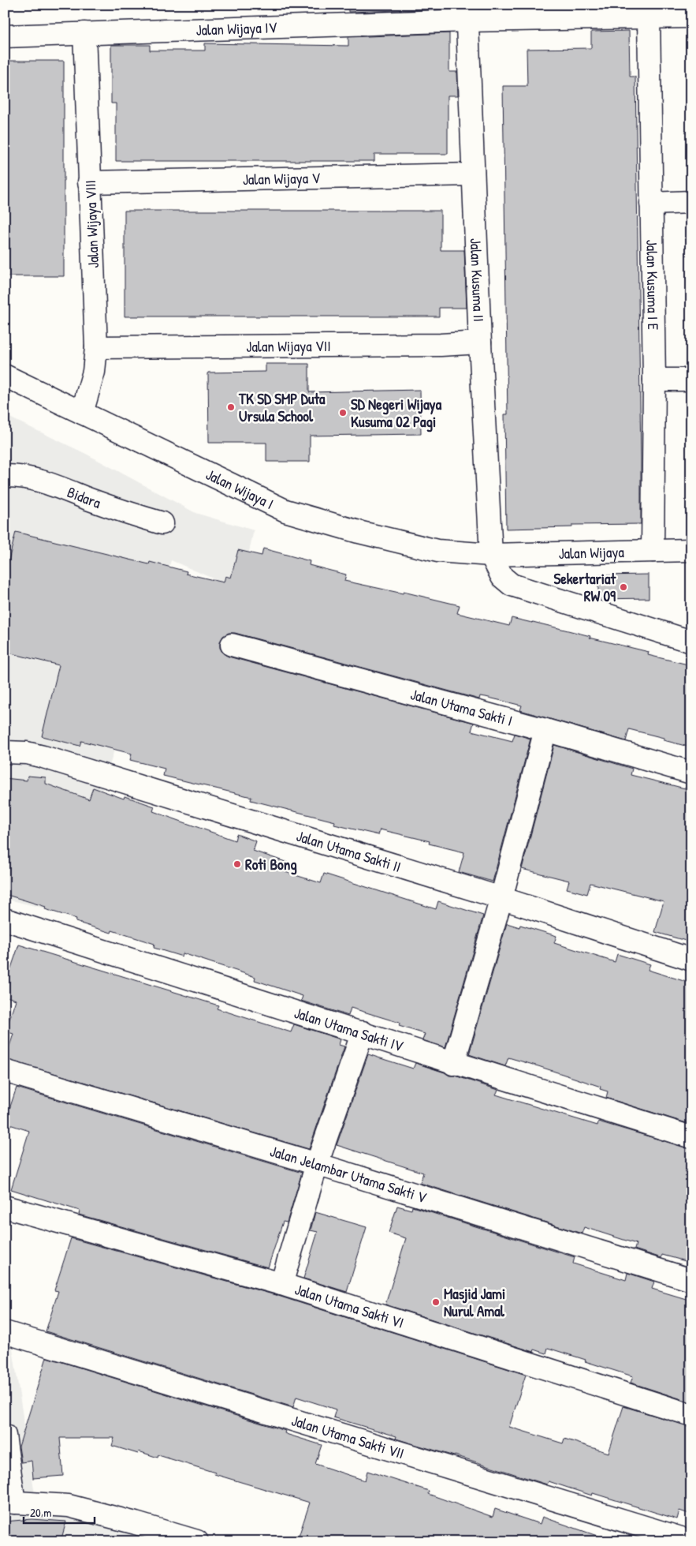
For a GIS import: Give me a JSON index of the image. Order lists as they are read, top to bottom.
{
  "streets": {
    "street": [
      "Jalan Wijaya IV",
      "Jalan Wijaya V",
      "Jalan Wijaya VIII",
      "Jalan Kusuma II",
      "Jalan Kusuma I E",
      "Jalan Wijaya VII",
      "Jalan Wijaya I",
      "Bidara",
      "Jalan Wijaya",
      "Jalan Utama Sakti I",
      "Jalan Utama Sakti II",
      "Jalan Utama Sakti IV",
      "Jalan Jelambar Utama Sakti V",
      "Jalan Utama Sakti VI",
      "Jalan Utama Sakti VII"
    ]
  },
  "crossings": [
    ["Jalan Wijaya IV", "Jalan Wijaya VIII"],
    ["Jalan Wijaya IV", "Jalan Kusuma II"],
    ["Jalan Wijaya IV", "Jalan Kusuma I E"],
    ["Jalan Wijaya V", "Jalan Wijaya VIII"],
    ["Jalan Wijaya V", "Jalan Kusuma II"],
    ["Jalan Wijaya VIII", "Jalan Wijaya VII"],
    ["Jalan Wijaya VIII", "Jalan Wijaya I"],
    ["Jalan Kusuma II", "Jalan Wijaya VII"],
    ["Jalan Kusuma II", "Jalan Wijaya I"],
    ["Jalan Kusuma II", "Jalan Wijaya"],
    ["Jalan Kusuma I E", "Jalan Wijaya"],
    ["Jalan Wijaya I", "Jalan Wijaya"]
  ],
  "places": [
    "TK SD SMP Duta Ursula School",
    "SD Negeri Wijaya Kusuma 02 Pagi",
    "Sekertariat RW 09",
    "Roti Bong",
    "Masjid Jami Nurul Amal"
  ],
  "scale_bar": "20 m"
}
